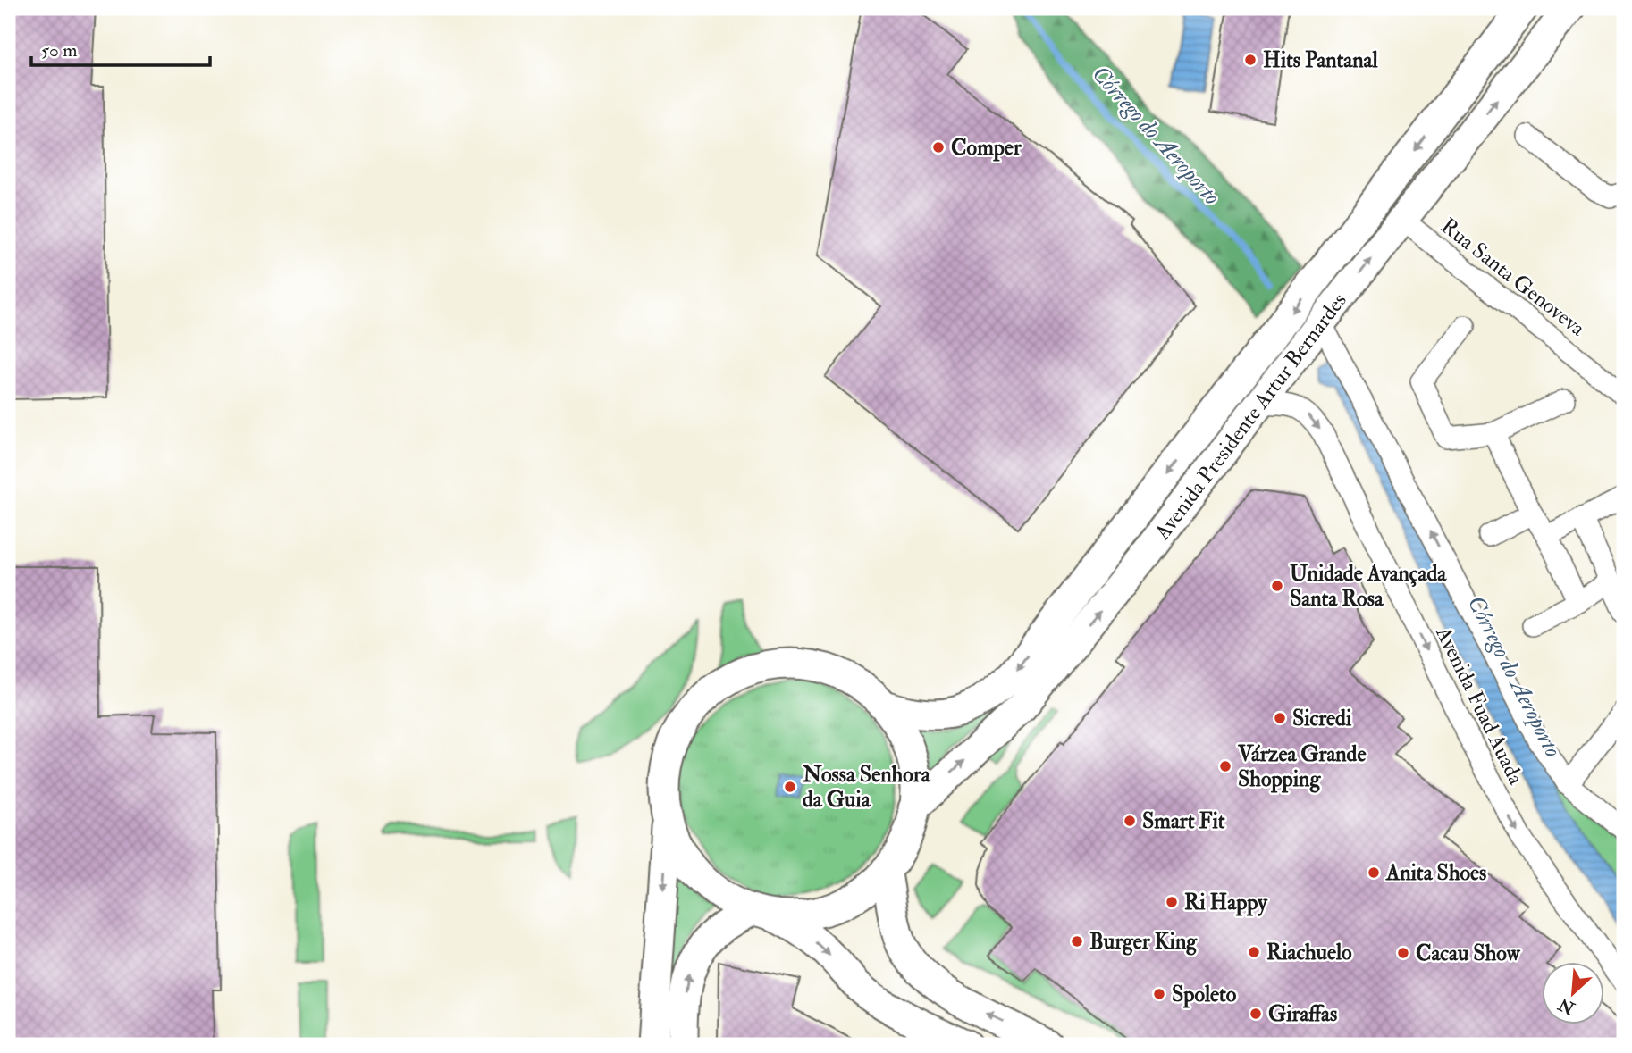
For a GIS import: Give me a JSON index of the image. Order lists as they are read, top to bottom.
{
  "streets": {
    "main road": ["Avenida Presidente Artur Bernardes"],
    "street": ["Rua Santa Genoveva", "Avenida Fuad Auada"]
  },
  "crossings": [
    ["Rua Santa Genoveva", "Avenida Presidente Artur Bernardes"],
    ["Avenida Presidente Artur Bernardes", "Avenida Fuad Auada"]
  ],
  "water": ["Córrego do Aeroporto"],
  "places": [
    "Hits Pantanal",
    "Comper",
    "Unidade Avançada Santa Rosa",
    "Sicredi",
    "Várzea Grande Shopping",
    "Nossa Senhora da Guia",
    "Smart Fit",
    "Anita Shoes",
    "Ri Happy",
    "Burger King",
    "Riachuelo",
    "Cacau Show",
    "Spoleto",
    "Giraffas"
  ],
  "scale_bar": "50 m",
  "north": "bottom left"
}
